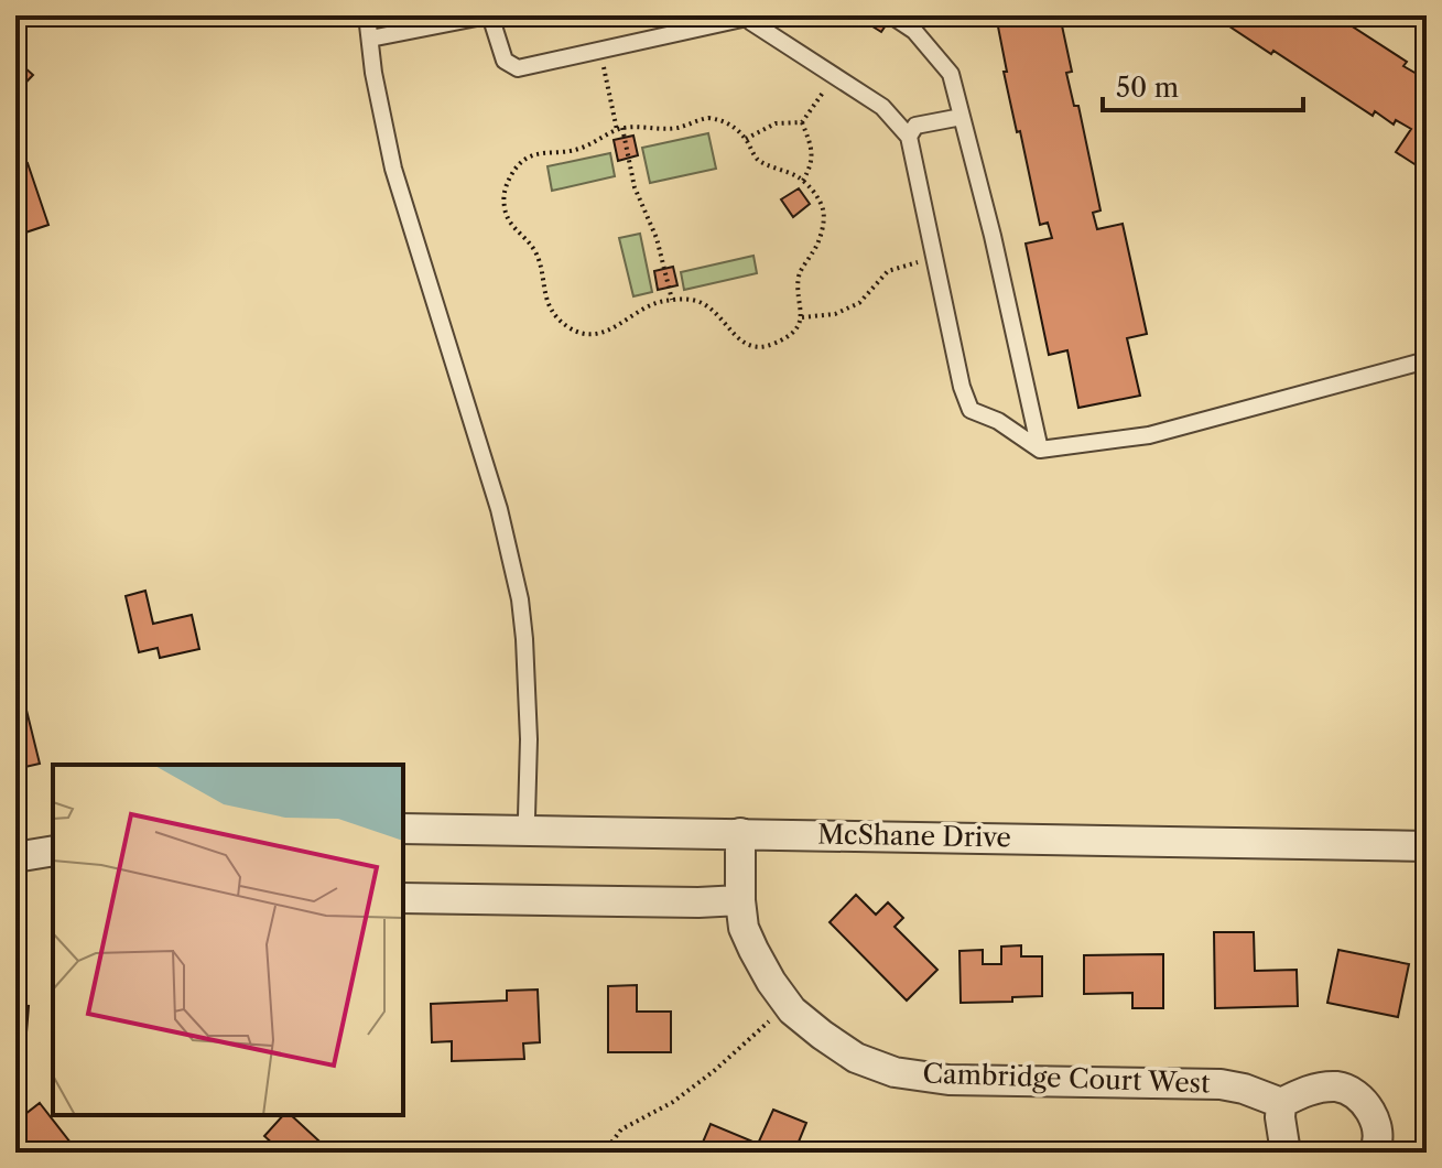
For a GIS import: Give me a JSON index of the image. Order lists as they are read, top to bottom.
{
  "streets": {
    "street": ["McShane Drive", "Cambridge Court West"]
  },
  "crossings": [
    ["McShane Drive", "Cambridge Court West"]
  ],
  "scale_bar": "50 m"
}
